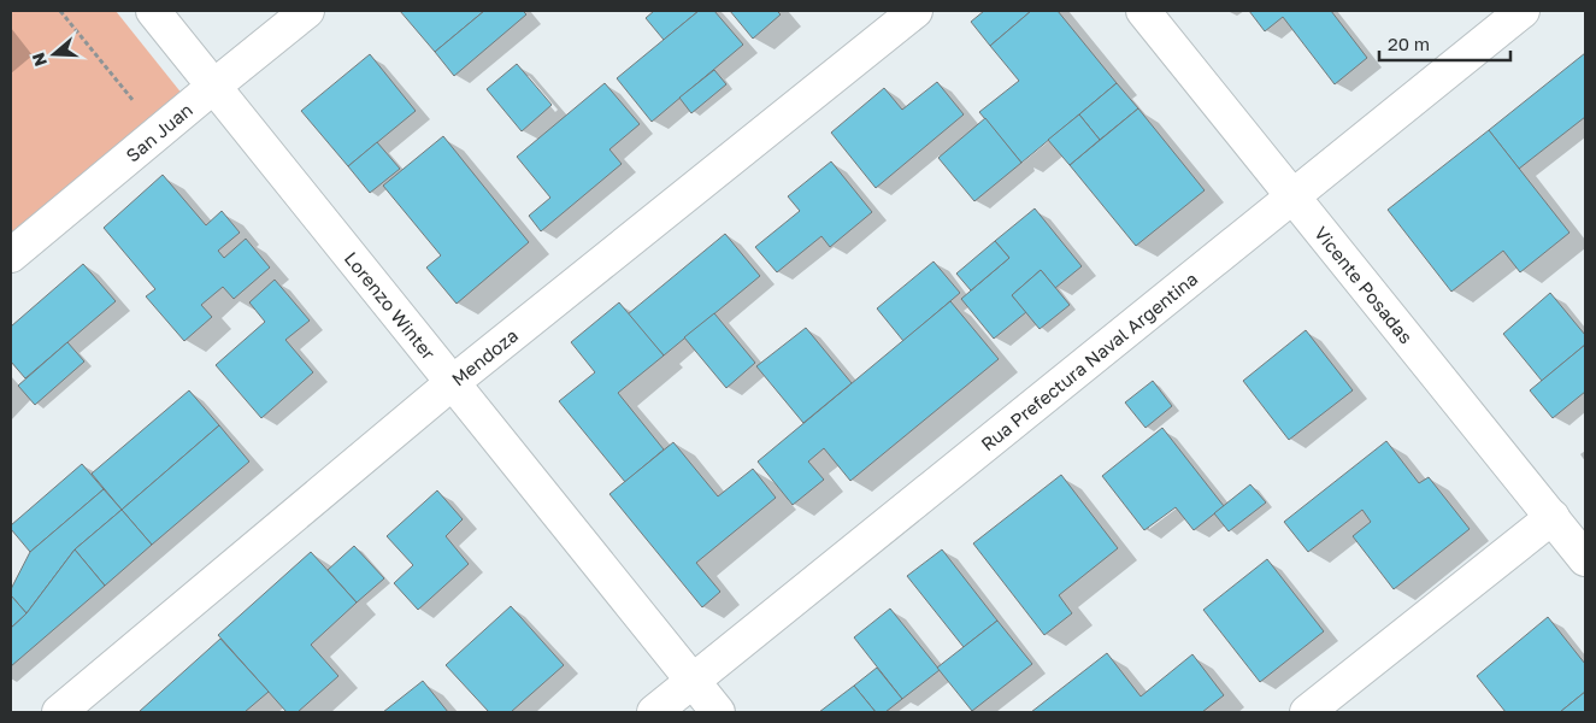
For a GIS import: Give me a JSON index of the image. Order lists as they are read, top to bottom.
{
  "streets": {
    "street": [
      "San Juan",
      "Vicente Posadas",
      "Lorenzo Winter",
      "Mendoza",
      "Rua Prefectura Naval Argentina"
    ]
  },
  "crossings": [
    ["San Juan", "Lorenzo Winter"],
    ["Vicente Posadas", "Rua Prefectura Naval Argentina"],
    ["Lorenzo Winter", "Mendoza"],
    ["Lorenzo Winter", "Rua Prefectura Naval Argentina"]
  ],
  "scale_bar": "20 m",
  "north": "left"
}
